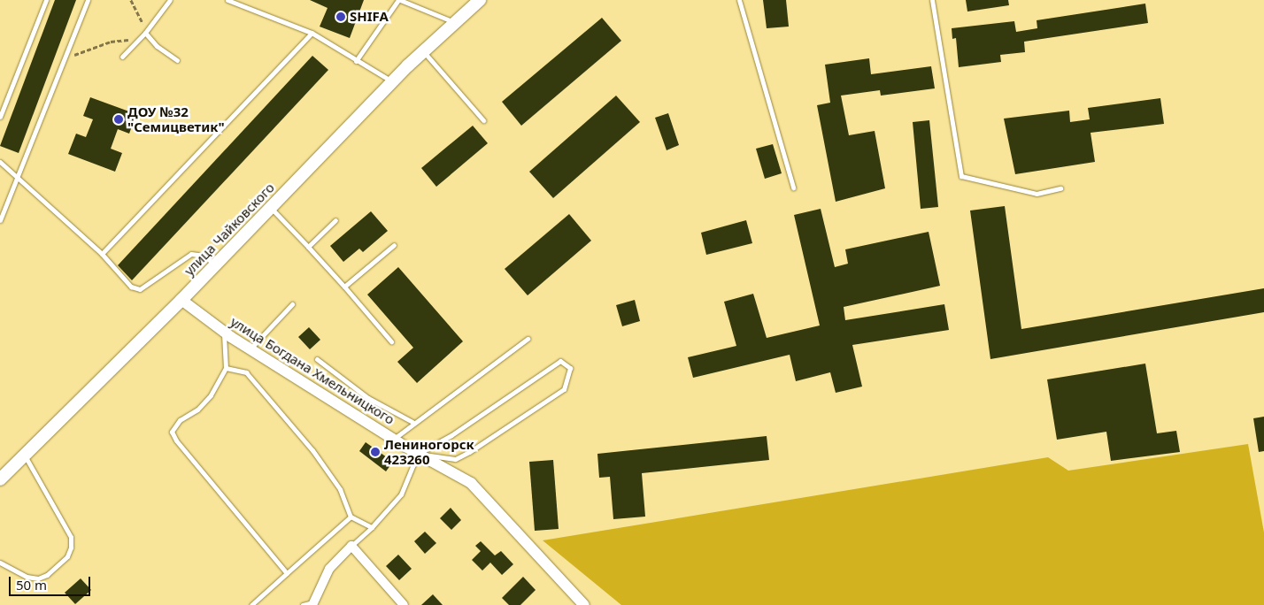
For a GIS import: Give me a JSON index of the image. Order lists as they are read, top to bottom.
{
  "streets": {
    "main road": ["улица Чайковского"],
    "street": ["улица Богдана Хмельницкого"]
  },
  "crossings": [
    ["улица Чайковского", "улица Богдана Хмельницкого"]
  ],
  "places": ["SHIFA", "ДОУ №32 \"Семицветик\"", "Лениногорск 423260"],
  "scale_bar": "50 m"
}
